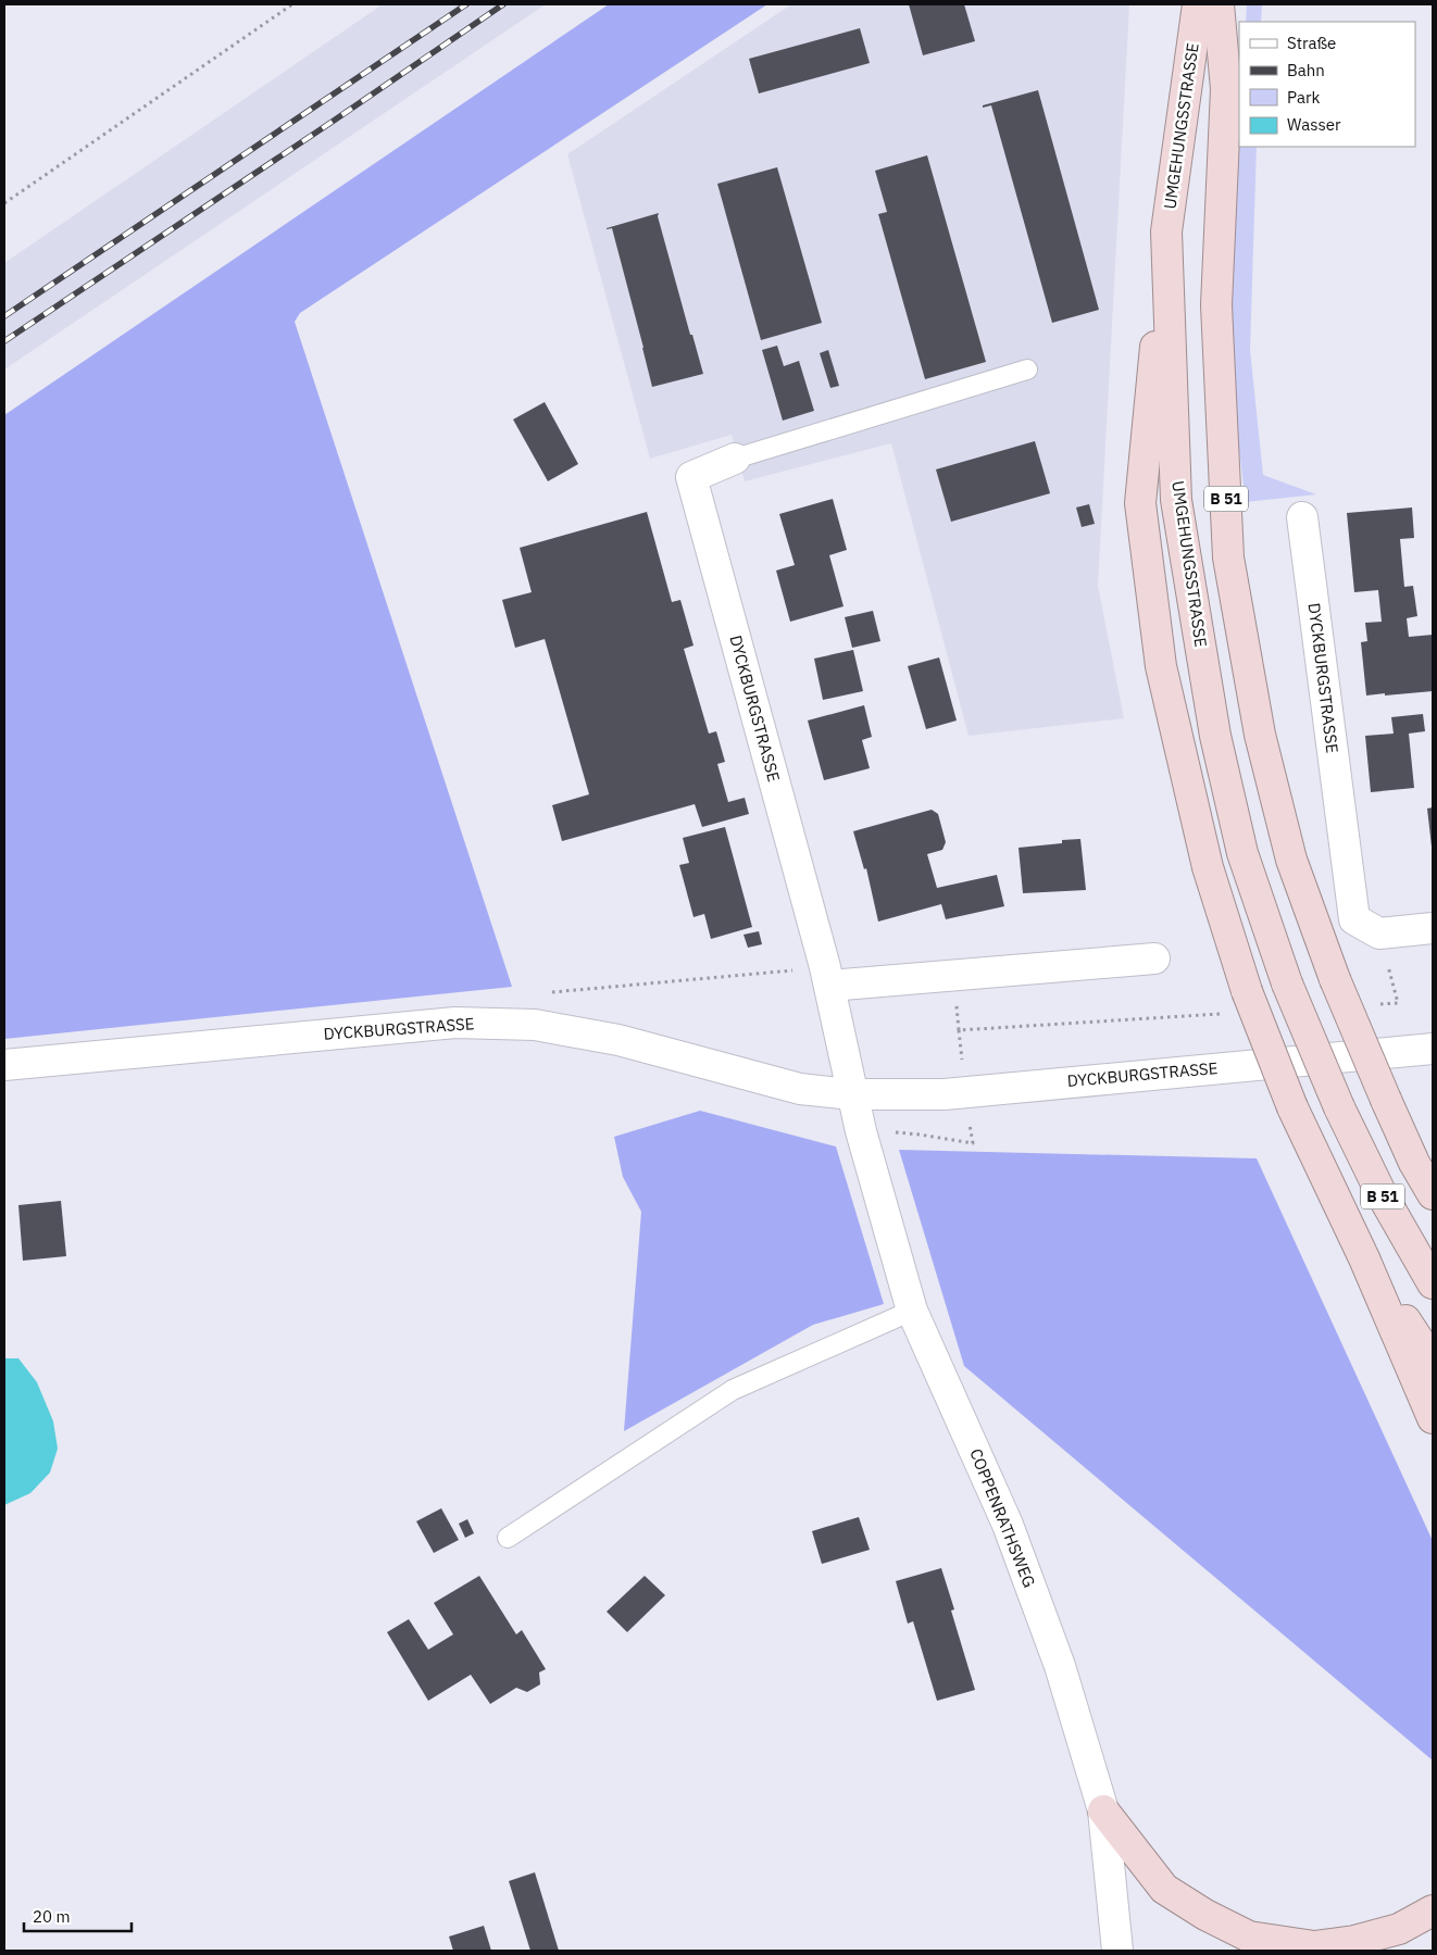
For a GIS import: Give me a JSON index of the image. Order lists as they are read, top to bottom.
{
  "streets": {
    "highway": ["UMGEHUNGSSTRASSE", "B 51"],
    "street": ["DYCKBURGSTRASSE", "COPPENRATHSWEG"]
  },
  "crossings": [
    ["DYCKBURGSTRASSE", "COPPENRATHSWEG"]
  ],
  "legend": [
    "Straße",
    "Bahn",
    "Park",
    "Wasser"
  ],
  "scale_bar": "20 m"
}
